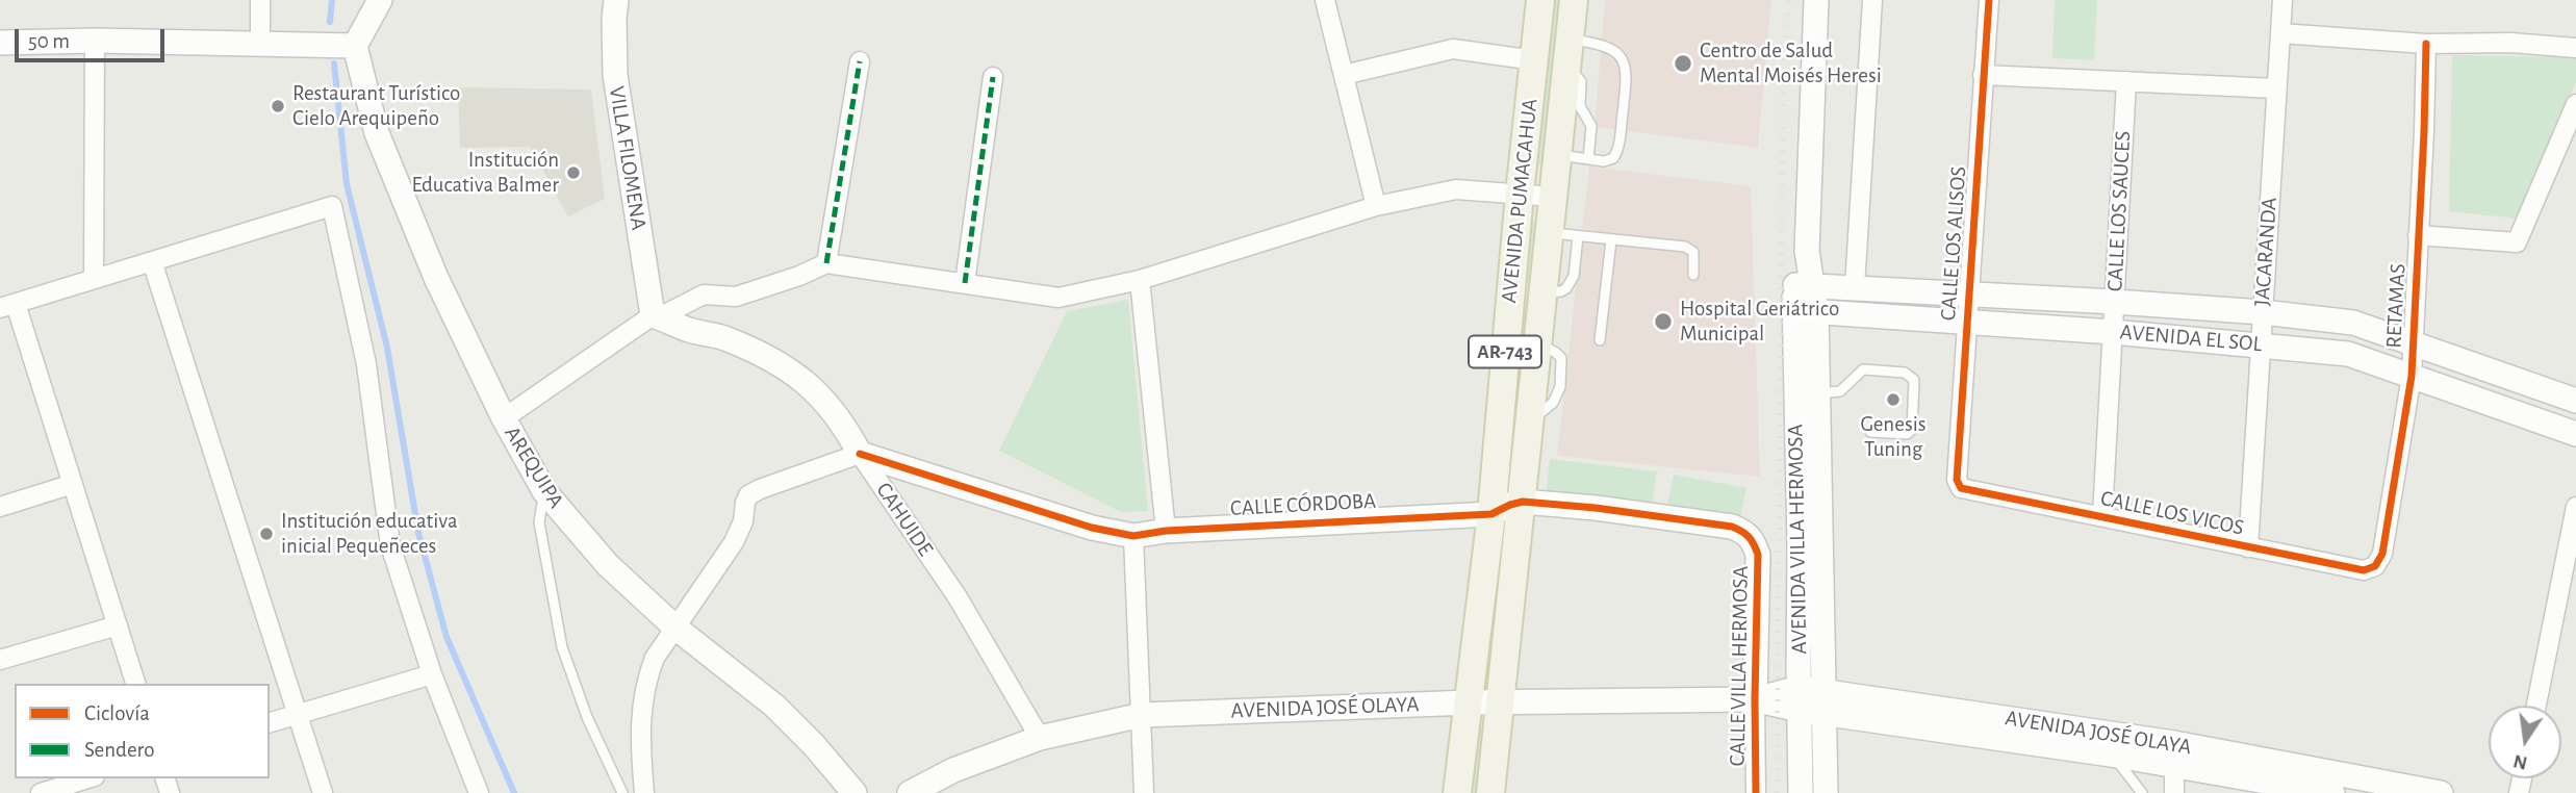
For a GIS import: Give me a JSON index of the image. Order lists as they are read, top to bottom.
{
  "streets": {
    "main road": ["AVENIDA PUMACAHUA", "AR-743"],
    "street": [
      "VILLA FILOMENA",
      "CALLE LOS SAUCES",
      "CALLE LOS ALISOS",
      "JACARANDA",
      "RETAMAS",
      "AVENIDA EL SOL",
      "AREQUIPA",
      "CALLE CÓRDOBA",
      "CALLE LOS VICOS",
      "CAHUIDE",
      "AVENIDA VILLA HERMOSA",
      "CALLE VILLA HERMOSA",
      "AVENIDA JOSÉ OLAYA"
    ]
  },
  "crossings": [
    ["VILLA FILOMENA", "CAHUIDE"],
    ["AVENIDA PUMACAHUA", "CALLE CÓRDOBA"],
    ["AVENIDA PUMACAHUA", "AVENIDA JOSÉ OLAYA"],
    ["CALLE LOS SAUCES", "AVENIDA EL SOL"],
    ["CALLE LOS SAUCES", "CALLE LOS VICOS"],
    ["CALLE LOS ALISOS", "AVENIDA EL SOL"],
    ["CALLE LOS ALISOS", "CALLE LOS VICOS"],
    ["JACARANDA", "AVENIDA EL SOL"],
    ["JACARANDA", "CALLE LOS VICOS"],
    ["RETAMAS", "AVENIDA EL SOL"],
    ["RETAMAS", "CALLE LOS VICOS"],
    ["AVENIDA EL SOL", "AVENIDA VILLA HERMOSA"],
    ["CALLE CÓRDOBA", "CAHUIDE"],
    ["CALLE CÓRDOBA", "CALLE VILLA HERMOSA"],
    ["CAHUIDE", "AVENIDA JOSÉ OLAYA"],
    ["AVENIDA VILLA HERMOSA", "AVENIDA JOSÉ OLAYA"],
    ["CALLE VILLA HERMOSA", "AVENIDA JOSÉ OLAYA"]
  ],
  "places": [
    "Centro de Salud Mental Moisés Heresi",
    "Restaurant Turístico Cielo Arequipeño",
    "Institución Educativa Balmer",
    "Hospital Geriátrico Municipal",
    "Genesis Tuning",
    "Institución educativa inicial Pequeñeces"
  ],
  "legend": ["Ciclovía", "Sendero"],
  "scale_bar": "50 m",
  "north": "bottom"
}
